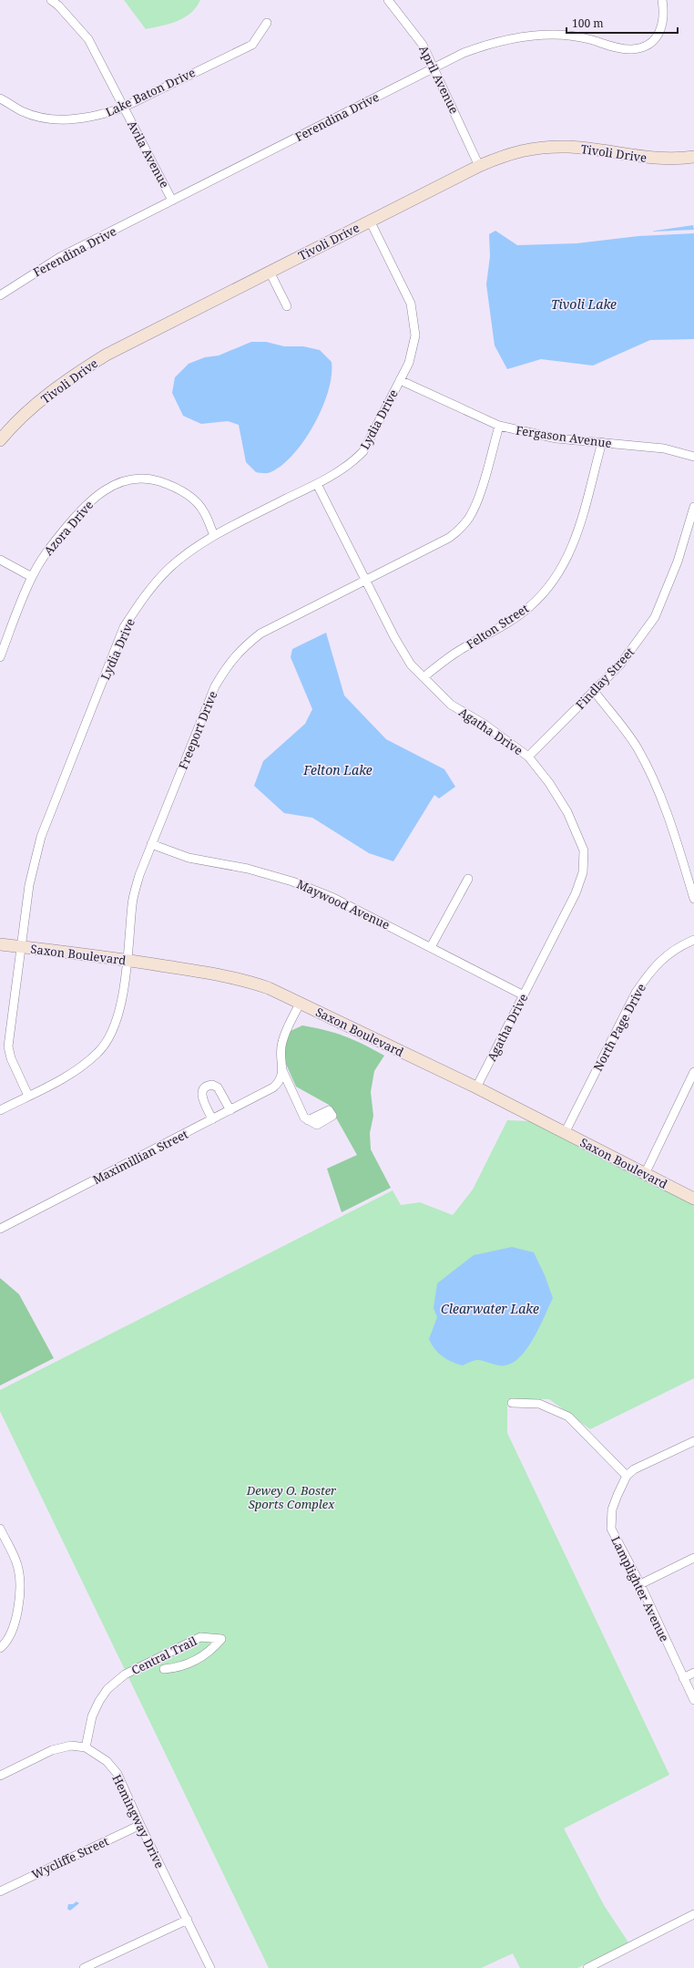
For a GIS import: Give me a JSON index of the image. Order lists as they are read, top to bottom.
{
  "streets": {
    "street": [
      "April Avenue",
      "Lake Baton Drive",
      "Ferendina Drive",
      "Tivoli Drive",
      "Avila Avenue",
      "Lydia Drive",
      "Fergason Avenue",
      "Azora Drive",
      "Felton Street",
      "Findlay Street",
      "Freeport Drive",
      "Agatha Drive",
      "Maywood Avenue",
      "Saxon Boulevard",
      "North Page Drive",
      "Maximillian Street",
      "Lamplighter Avenue",
      "Central Trail",
      "Hemingway Drive",
      "Wycliffe Street"
    ]
  },
  "crossings": [
    ["April Avenue", "Ferendina Drive"],
    ["April Avenue", "Tivoli Drive"],
    ["Lake Baton Drive", "Avila Avenue"],
    ["Ferendina Drive", "Avila Avenue"],
    ["Tivoli Drive", "Lydia Drive"],
    ["Lydia Drive", "Fergason Avenue"],
    ["Lydia Drive", "Azora Drive"],
    ["Lydia Drive", "Freeport Drive"],
    ["Lydia Drive", "Agatha Drive"],
    ["Lydia Drive", "Saxon Boulevard"],
    ["Fergason Avenue", "Felton Street"],
    ["Fergason Avenue", "Freeport Drive"],
    ["Felton Street", "Agatha Drive"],
    ["Findlay Street", "Agatha Drive"],
    ["Freeport Drive", "Agatha Drive"],
    ["Freeport Drive", "Maywood Avenue"],
    ["Freeport Drive", "Saxon Boulevard"],
    ["Agatha Drive", "Maywood Avenue"],
    ["Agatha Drive", "Saxon Boulevard"],
    ["Saxon Boulevard", "North Page Drive"],
    ["Central Trail", "Hemingway Drive"],
    ["Hemingway Drive", "Wycliffe Street"]
  ],
  "water": ["Tivoli Lake", "Felton Lake", "Clearwater Lake"],
  "parks": ["Dewey O. Boster Sports Complex"],
  "scale_bar": "100 m"
}
